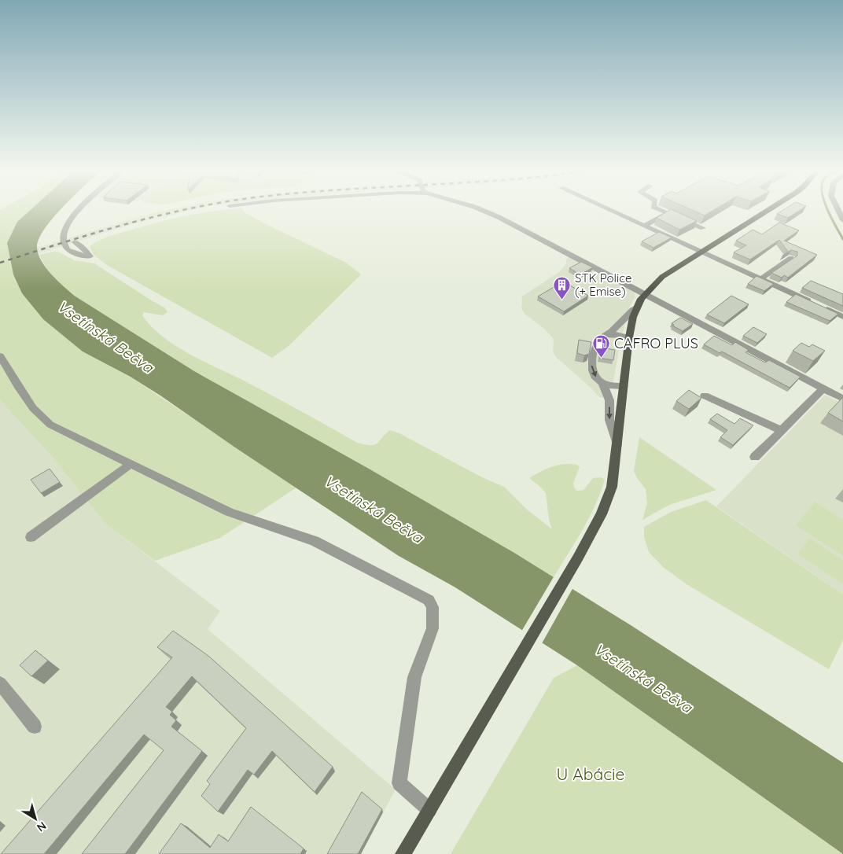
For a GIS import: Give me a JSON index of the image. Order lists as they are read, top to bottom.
{
  "water": ["Vsetínská Bečva"],
  "parks": ["U Abácie"],
  "places": {
    "building": ["STK Police (+ Emise)"],
    "fuel station": ["CAFRO PLUS"]
  },
  "north": "bottom right"
}
